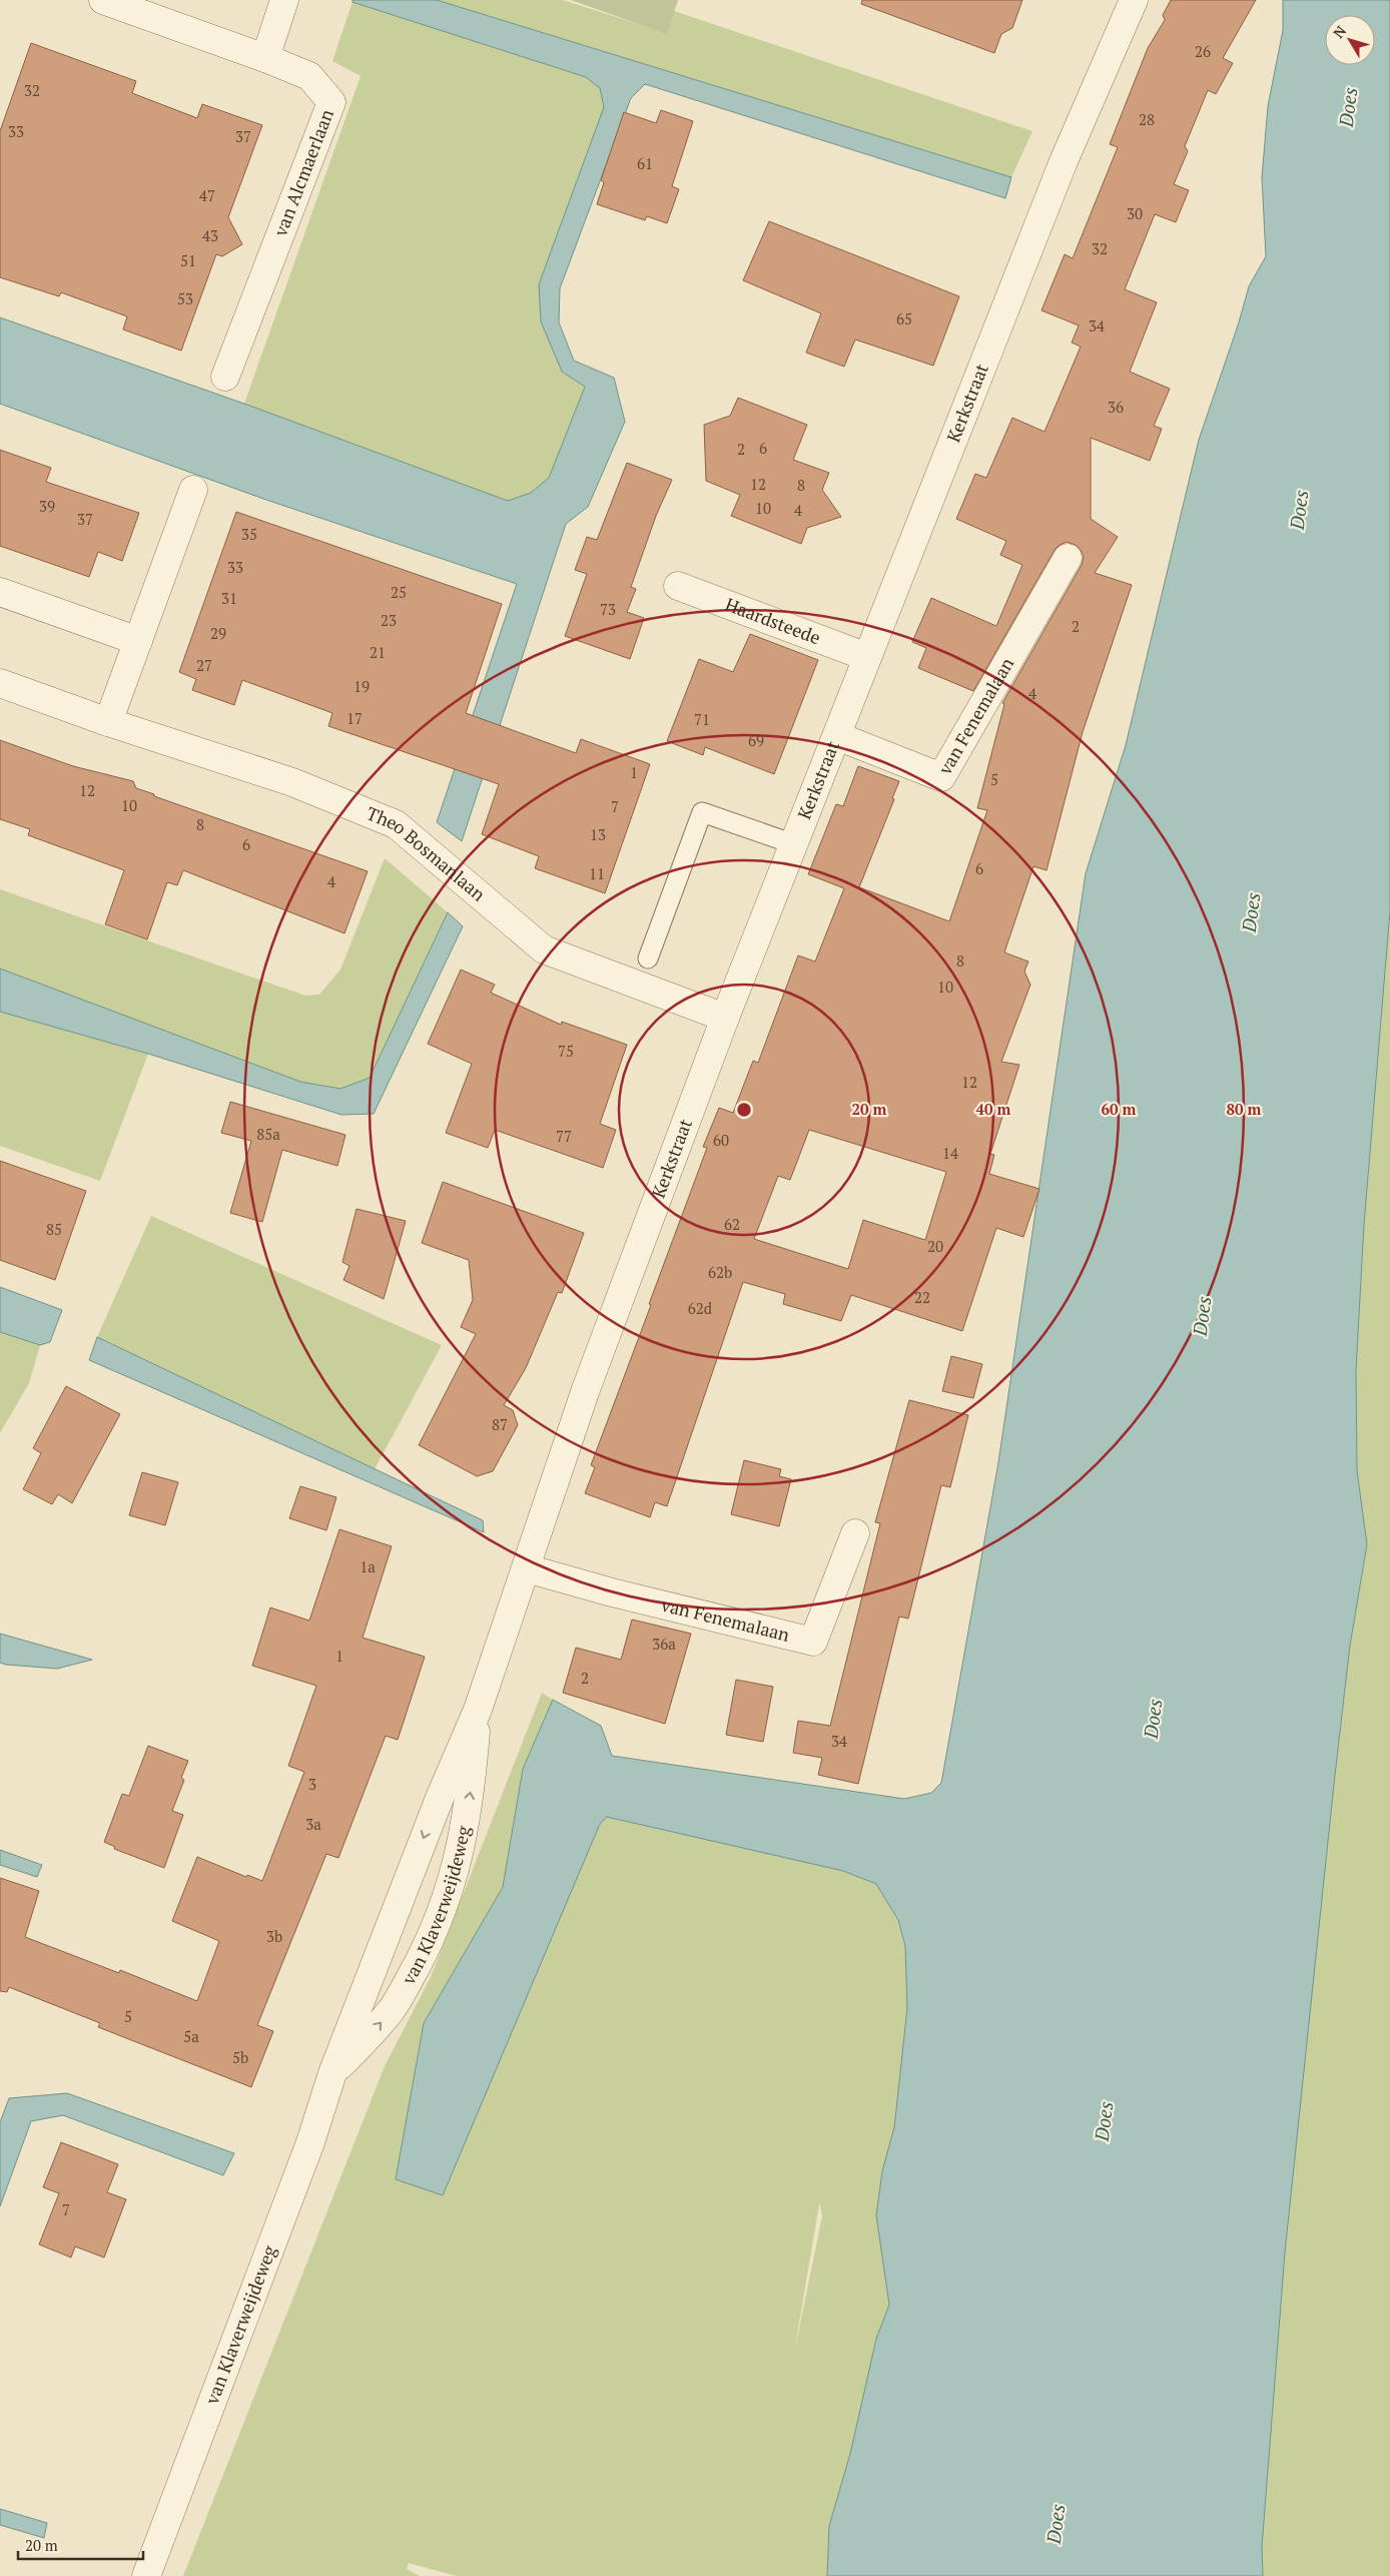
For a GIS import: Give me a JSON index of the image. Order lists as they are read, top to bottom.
{
  "streets": {
    "street": [
      "van Alcmaerlaan",
      "Kerkstraat",
      "Haardsteede",
      "van Fenemalaan",
      "Theo Bosmanlaan",
      "van Klaverweijdeweg"
    ]
  },
  "crossings": [
    ["Kerkstraat", "Haardsteede"],
    ["Kerkstraat", "van Fenemalaan"],
    ["Kerkstraat", "Theo Bosmanlaan"],
    ["Kerkstraat", "van Klaverweijdeweg"],
    ["van Fenemalaan", "van Klaverweijdeweg"]
  ],
  "water": ["Does"],
  "house_numbers": [
    "26",
    "32",
    "28",
    "33",
    "37",
    "61",
    "47",
    "30",
    "43",
    "32",
    "51",
    "53",
    "65",
    "34",
    "36",
    "6",
    "2",
    "12",
    "8",
    "39",
    "10",
    "4",
    "37",
    "35",
    "33",
    "25",
    "31",
    "73",
    "23",
    "2",
    "29",
    "21",
    "27",
    "19",
    "4",
    "17",
    "71",
    "69",
    "1",
    "5",
    "12",
    "10",
    "7",
    "8",
    "13",
    "6",
    "6",
    "11",
    "4",
    "8",
    "10",
    "75",
    "12",
    "85a",
    "77",
    "60",
    "14",
    "62",
    "85",
    "20",
    "62b",
    "22",
    "62d",
    "87",
    "1a",
    "36a",
    "1",
    "2",
    "34",
    "3",
    "3a",
    "3b",
    "5",
    "5a",
    "5b",
    "7"
  ],
  "scale_bar": "20 m",
  "north": "top left",
  "rings": [
    "20 m",
    "40 m",
    "60 m",
    "80 m"
  ]
}
